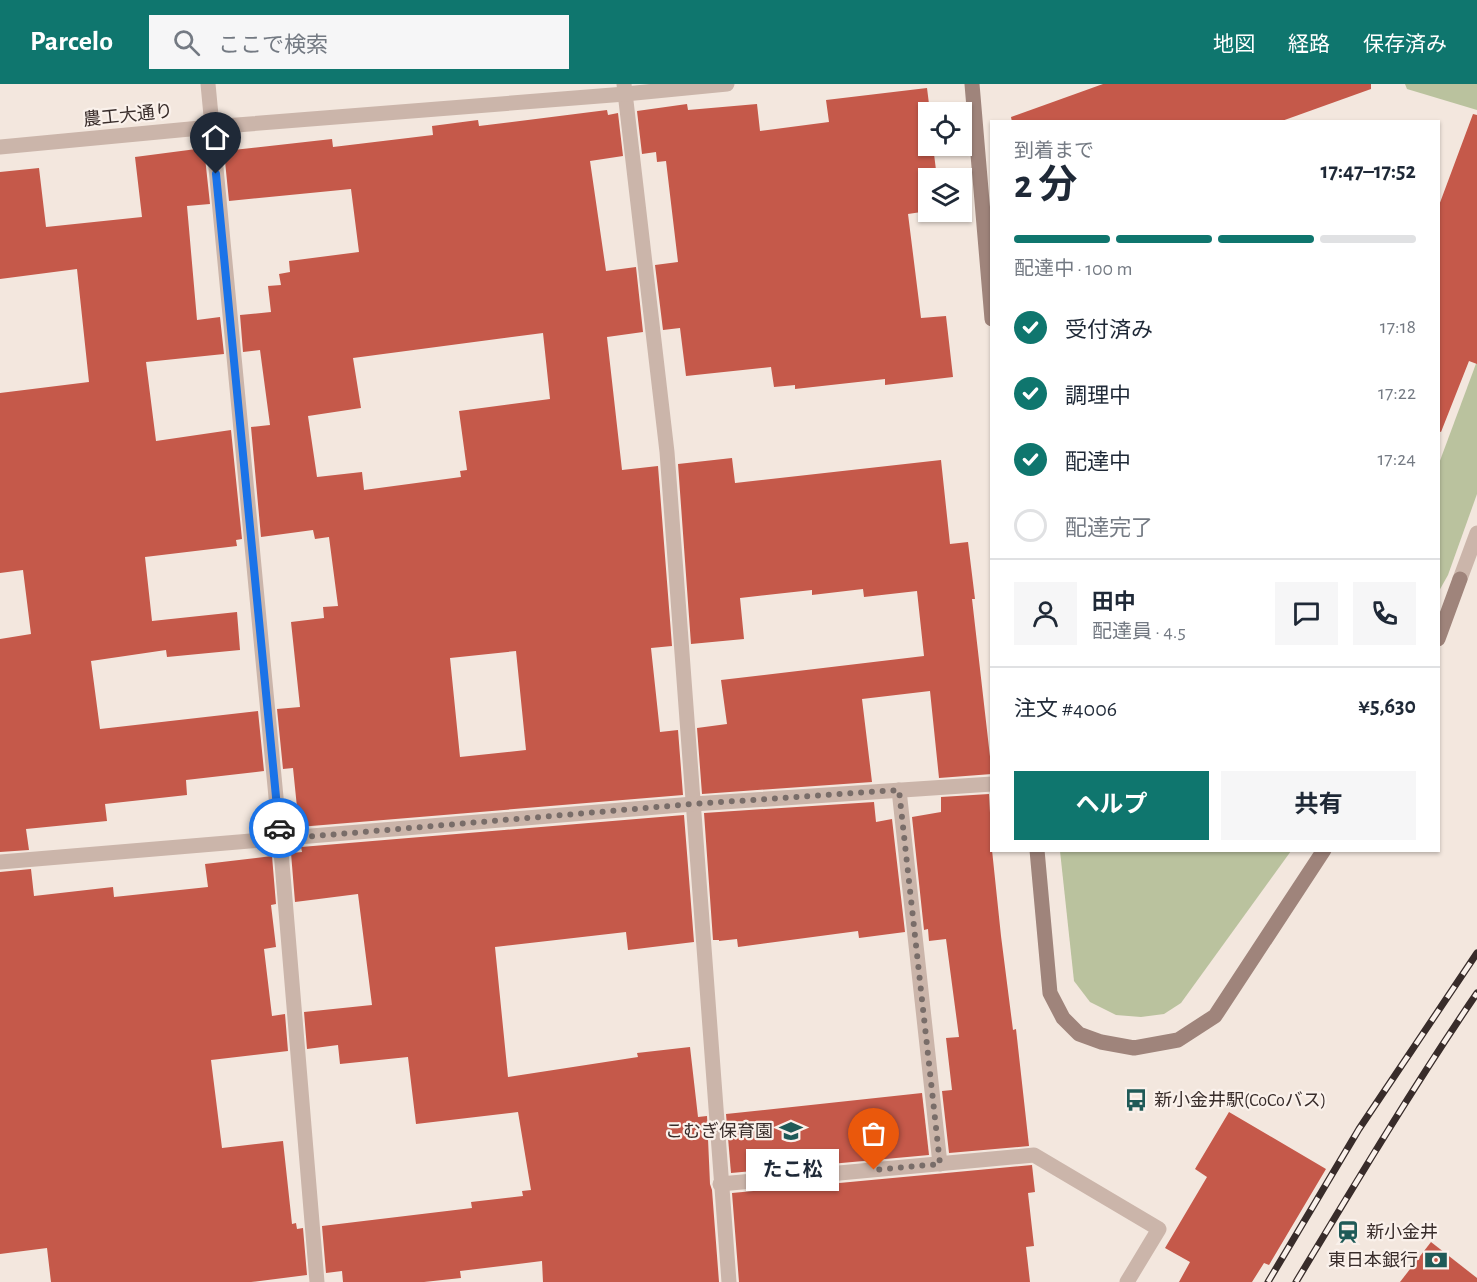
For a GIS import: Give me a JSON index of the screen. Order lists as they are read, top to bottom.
{
  "streets": {
    "street": ["農工大通り"]
  },
  "places": {
    "bus stop": ["新小金井駅(CoCoバス)"],
    "school or university": ["こむぎ保育園"],
    "other": ["たこ松"],
    "station": ["新小金井"],
    "bank": ["東日本銀行"]
  },
  "page": {
    "header": "Parcelo",
    "search": "ここで検索",
    "nav": ["地図", "経路", "保存済み"],
    "heading": ["2 分", "到着まで", "17:47–17:52"],
    "panel": [
      "田中",
      "配達員 · 4.5",
      "注文 #4006",
      "¥5,630"
    ],
    "bar": "配達中 · 100 m",
    "list": [
      ["受付済み", "17:18"],
      ["調理中", "17:22"],
      ["配達中", "17:24"],
      "配達完了"
    ],
    "buttons": ["ヘルプ", "共有"],
    "bubble": "たこ松"
  }
}
